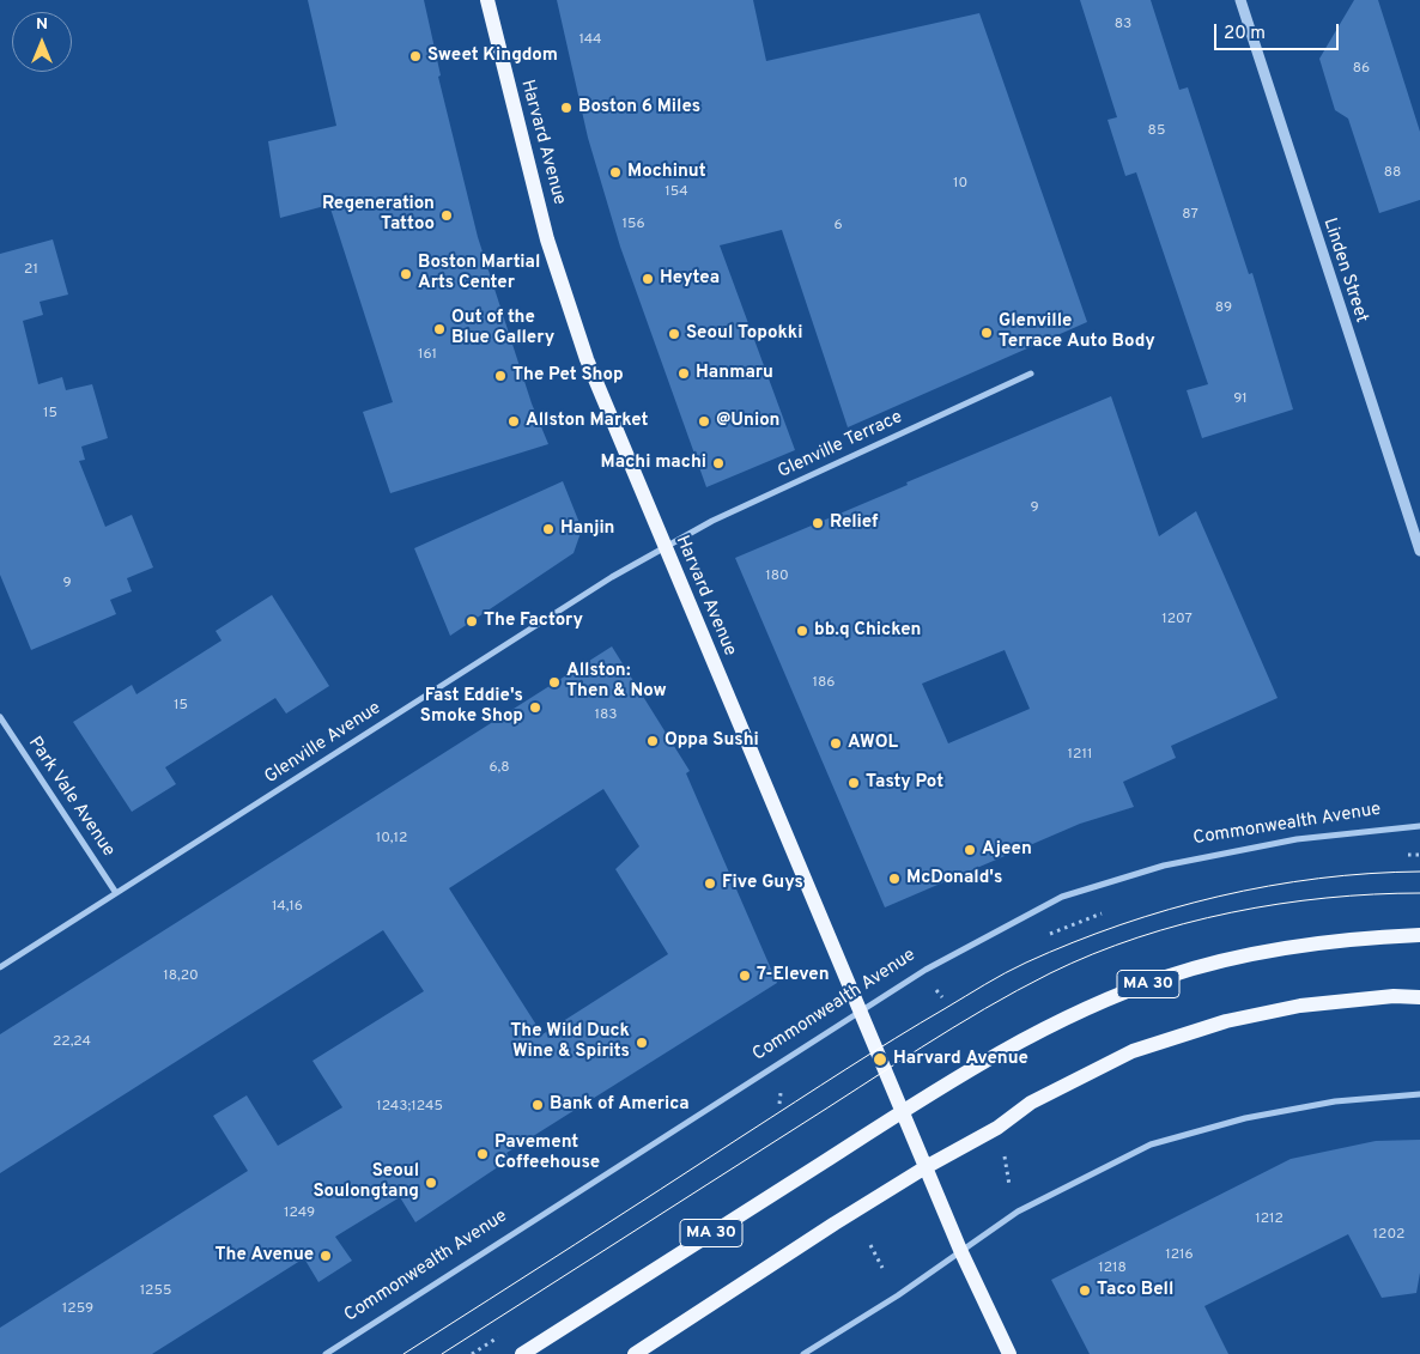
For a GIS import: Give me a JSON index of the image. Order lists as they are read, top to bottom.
{
  "streets": {
    "main road": ["Harvard Avenue", "MA 30"],
    "street": [
      "Linden Street",
      "Glenville Terrace",
      "Glenville Avenue",
      "Park Vale Avenue",
      "Commonwealth Avenue"
    ]
  },
  "crossings": [
    ["Harvard Avenue", "Glenville Terrace"],
    ["Harvard Avenue", "Glenville Avenue"],
    ["Harvard Avenue", "Commonwealth Avenue"],
    ["Harvard Avenue", "MA 30"],
    ["Glenville Terrace", "Glenville Avenue"],
    ["Glenville Avenue", "Park Vale Avenue"]
  ],
  "places": [
    "Sweet Kingdom",
    "Boston 6 Miles",
    "Mochinut",
    "Regeneration Tattoo",
    "Boston Martial Arts Center",
    "Heytea",
    "Out of the Blue Gallery",
    "Glenville Terrace Auto Body",
    "Seoul Topokki",
    "Hanmaru",
    "The Pet Shop",
    "Allston Market",
    "@Union",
    "Machi machi",
    "Relief",
    "Hanjin",
    "The Factory",
    "bb.q Chicken",
    "Allston: Then & Now",
    "Fast Eddie's Smoke Shop",
    "Oppa Sushi",
    "AWOL",
    "Tasty Pot",
    "Ajeen",
    "McDonald's",
    "Five Guys",
    "7-Eleven",
    "The Wild Duck Wine & Spirits",
    "Harvard Avenue",
    "Bank of America",
    "Pavement Coffeehouse",
    "Seoul Soulongtang",
    "The Avenue",
    "Taco Bell"
  ],
  "house_numbers": [
    "83",
    "144",
    "86",
    "85",
    "88",
    "10",
    "154",
    "87",
    "156",
    "6",
    "21",
    "89",
    "161",
    "91",
    "15",
    "9",
    "180",
    "9",
    "1207",
    "186",
    "15",
    "183",
    "1211",
    "6,8",
    "10,12",
    "14,16",
    "18,20",
    "22,24",
    "1243;1245",
    "1249",
    "1212",
    "1202",
    "1216",
    "1218",
    "1255",
    "1259"
  ],
  "scale_bar": "20 m",
  "north": "top"
}
